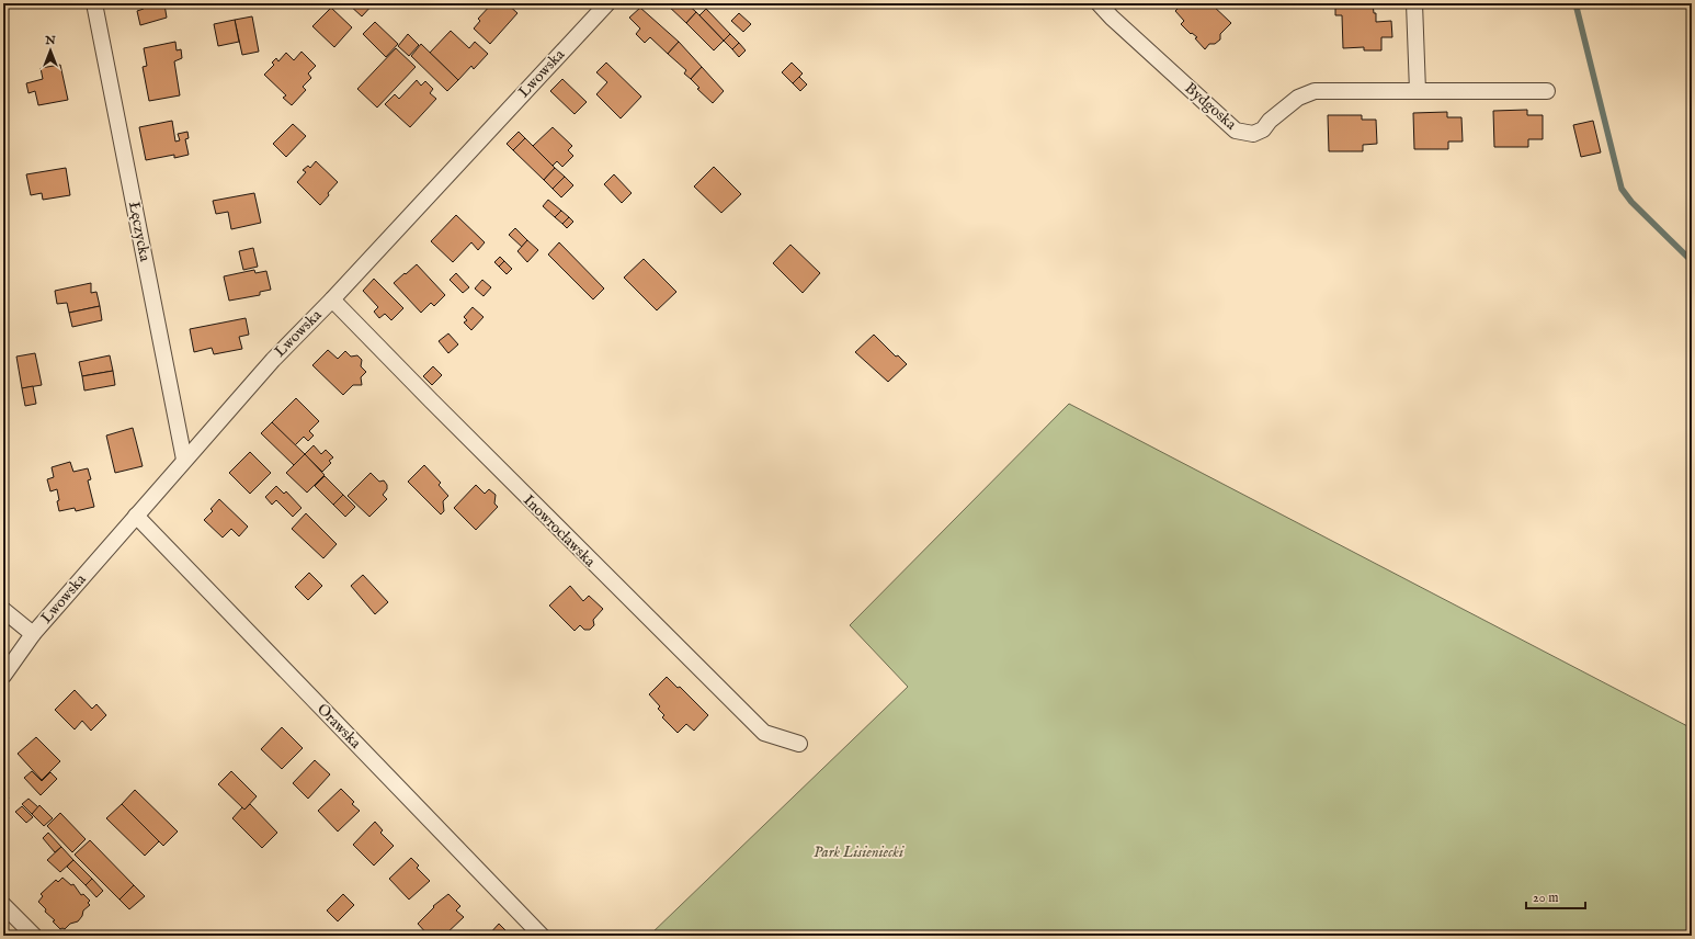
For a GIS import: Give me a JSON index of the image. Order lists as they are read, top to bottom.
{
  "streets": {
    "street": [
      "Lwowska",
      "Bydgoska",
      "Łęczycka",
      "Inowrocławska",
      "Orawska"
    ]
  },
  "crossings": [
    ["Lwowska", "Łęczycka"],
    ["Lwowska", "Inowrocławska"],
    ["Lwowska", "Orawska"]
  ],
  "parks": ["Park Lisieniecki"],
  "scale_bar": "20 m",
  "north": "top"
}
